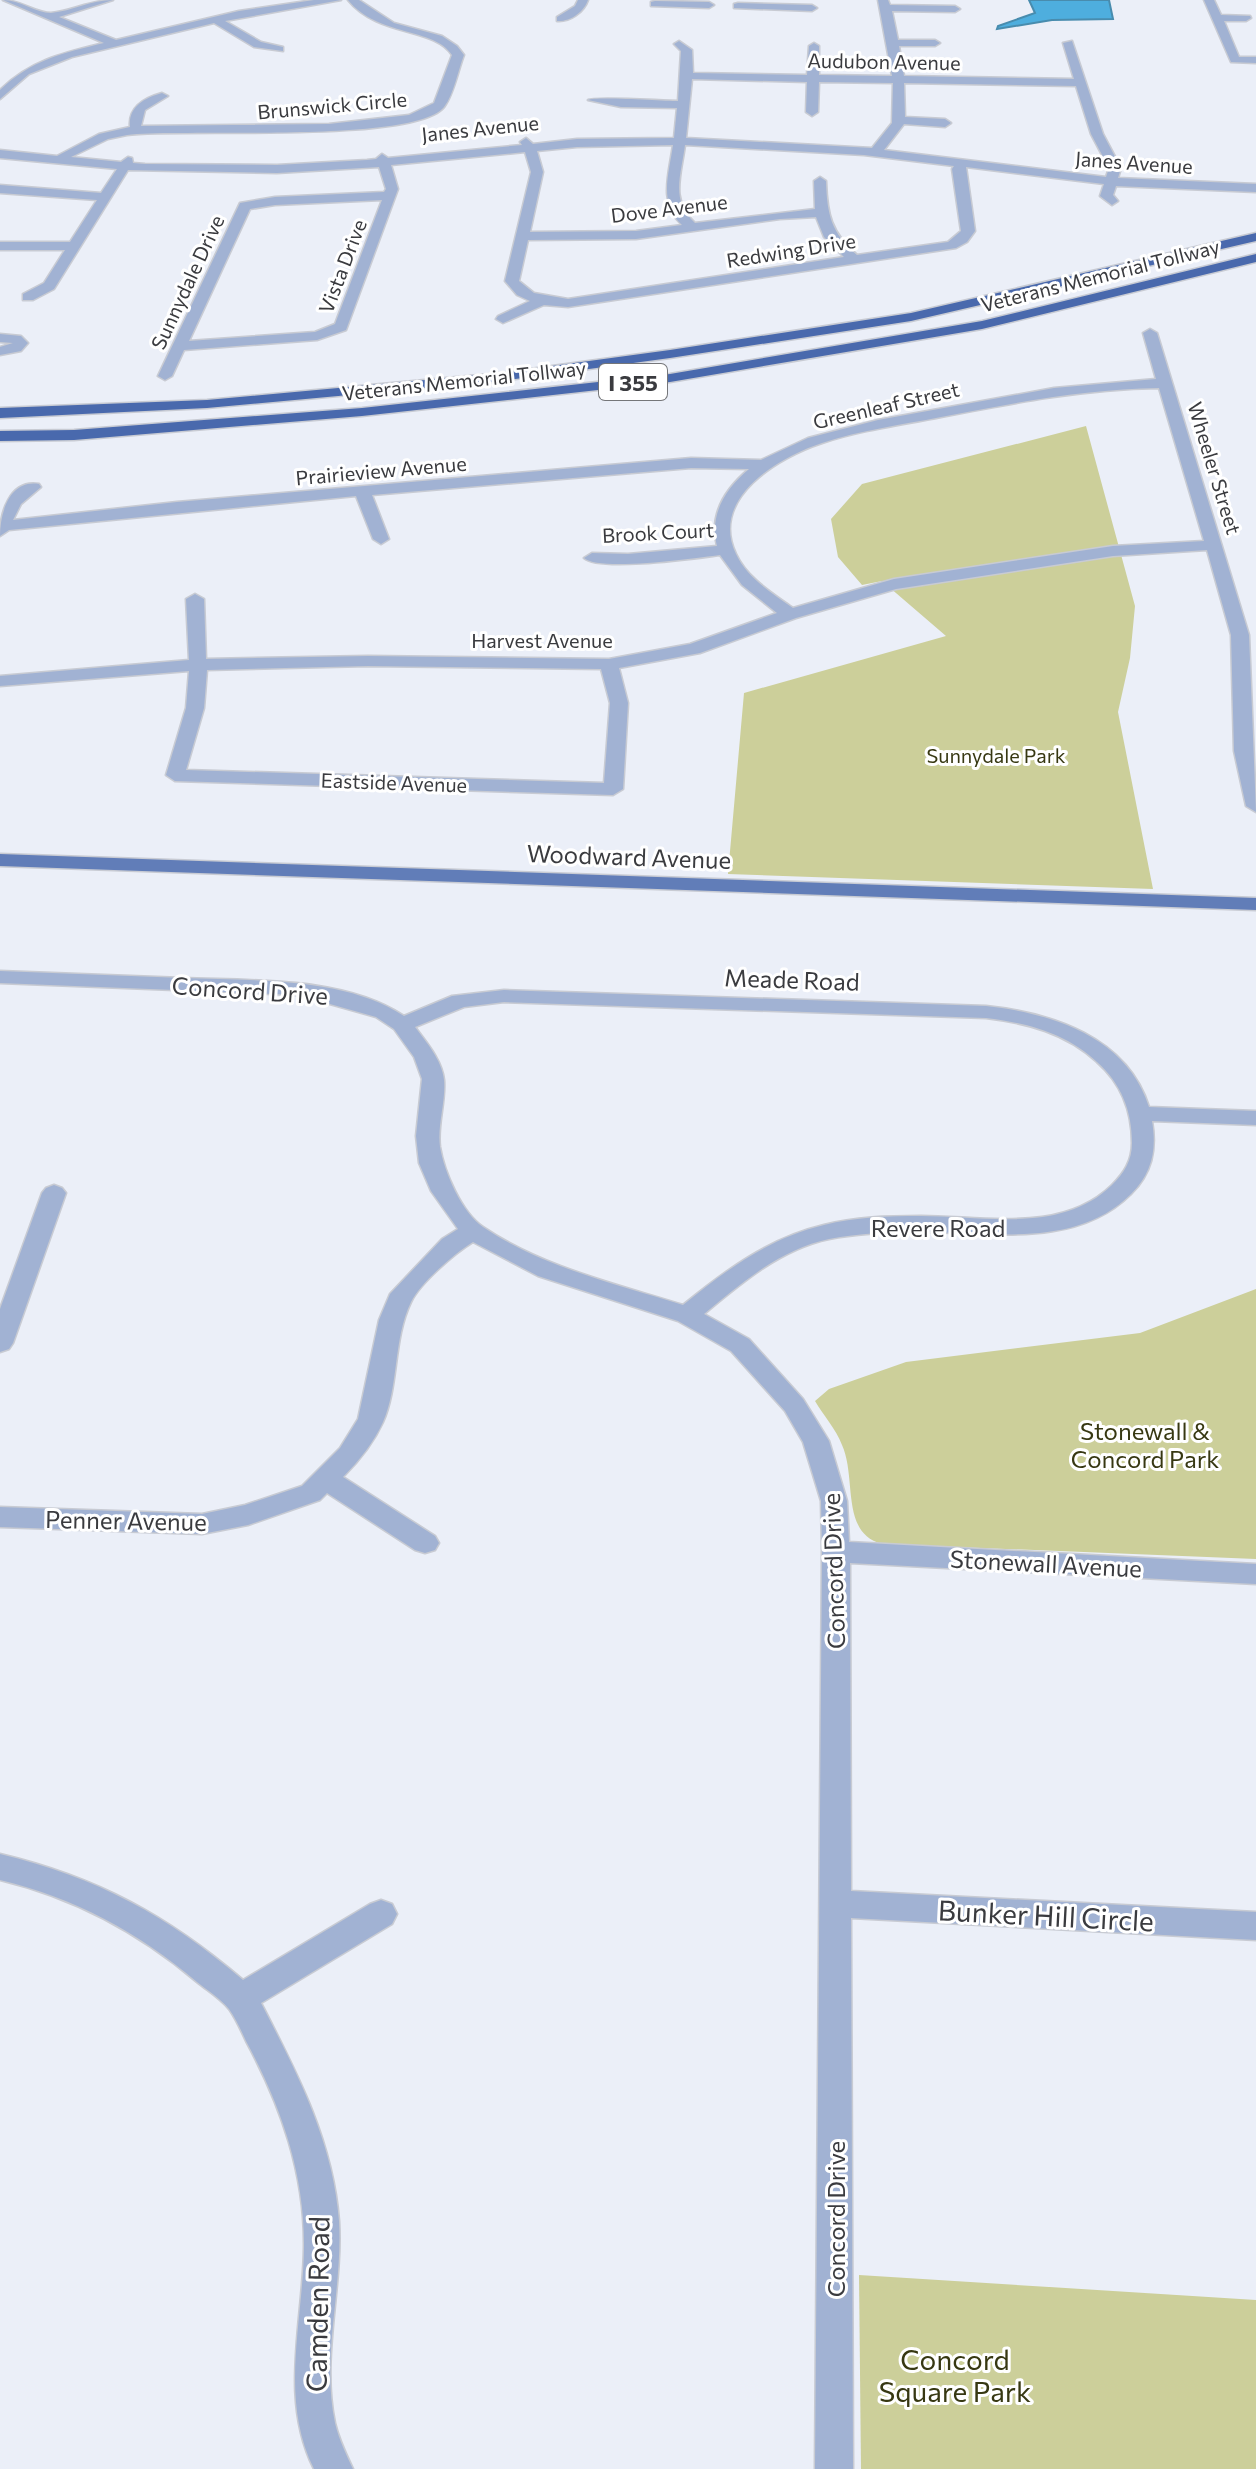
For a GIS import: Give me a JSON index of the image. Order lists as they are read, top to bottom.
{
  "streets": {
    "highway": ["Veterans Memorial Tollway", "I 355"],
    "main road": ["Woodward Avenue"],
    "street": [
      "Audubon Avenue",
      "Brunswick Circle",
      "Janes Avenue",
      "Dove Avenue",
      "Redwing Drive",
      "Vista Drive",
      "Sunnydale Drive",
      "Greenleaf Street",
      "Wheeler Street",
      "Prairieview Avenue",
      "Brook Court",
      "Harvest Avenue",
      "Eastside Avenue",
      "Meade Road",
      "Concord Drive",
      "Revere Road",
      "Penner Avenue",
      "Stonewall Avenue",
      "Bunker Hill Circle",
      "Camden Road"
    ]
  },
  "crossings": [
    ["Brunswick Circle", "Janes Avenue"],
    ["Janes Avenue", "Redwing Drive"],
    ["Janes Avenue", "Vista Drive"],
    ["Vista Drive", "Sunnydale Drive"],
    ["Greenleaf Street", "Wheeler Street"],
    ["Greenleaf Street", "Prairieview Avenue"],
    ["Greenleaf Street", "Brook Court"],
    ["Wheeler Street", "Harvest Avenue"],
    ["Harvest Avenue", "Eastside Avenue"],
    ["Meade Road", "Concord Drive"],
    ["Meade Road", "Revere Road"],
    ["Concord Drive", "Revere Road"],
    ["Concord Drive", "Penner Avenue"],
    ["Concord Drive", "Stonewall Avenue"],
    ["Concord Drive", "Bunker Hill Circle"]
  ],
  "parks": ["Sunnydale Park", "Stonewall & Concord Park", "Concord Square Park"]
}
